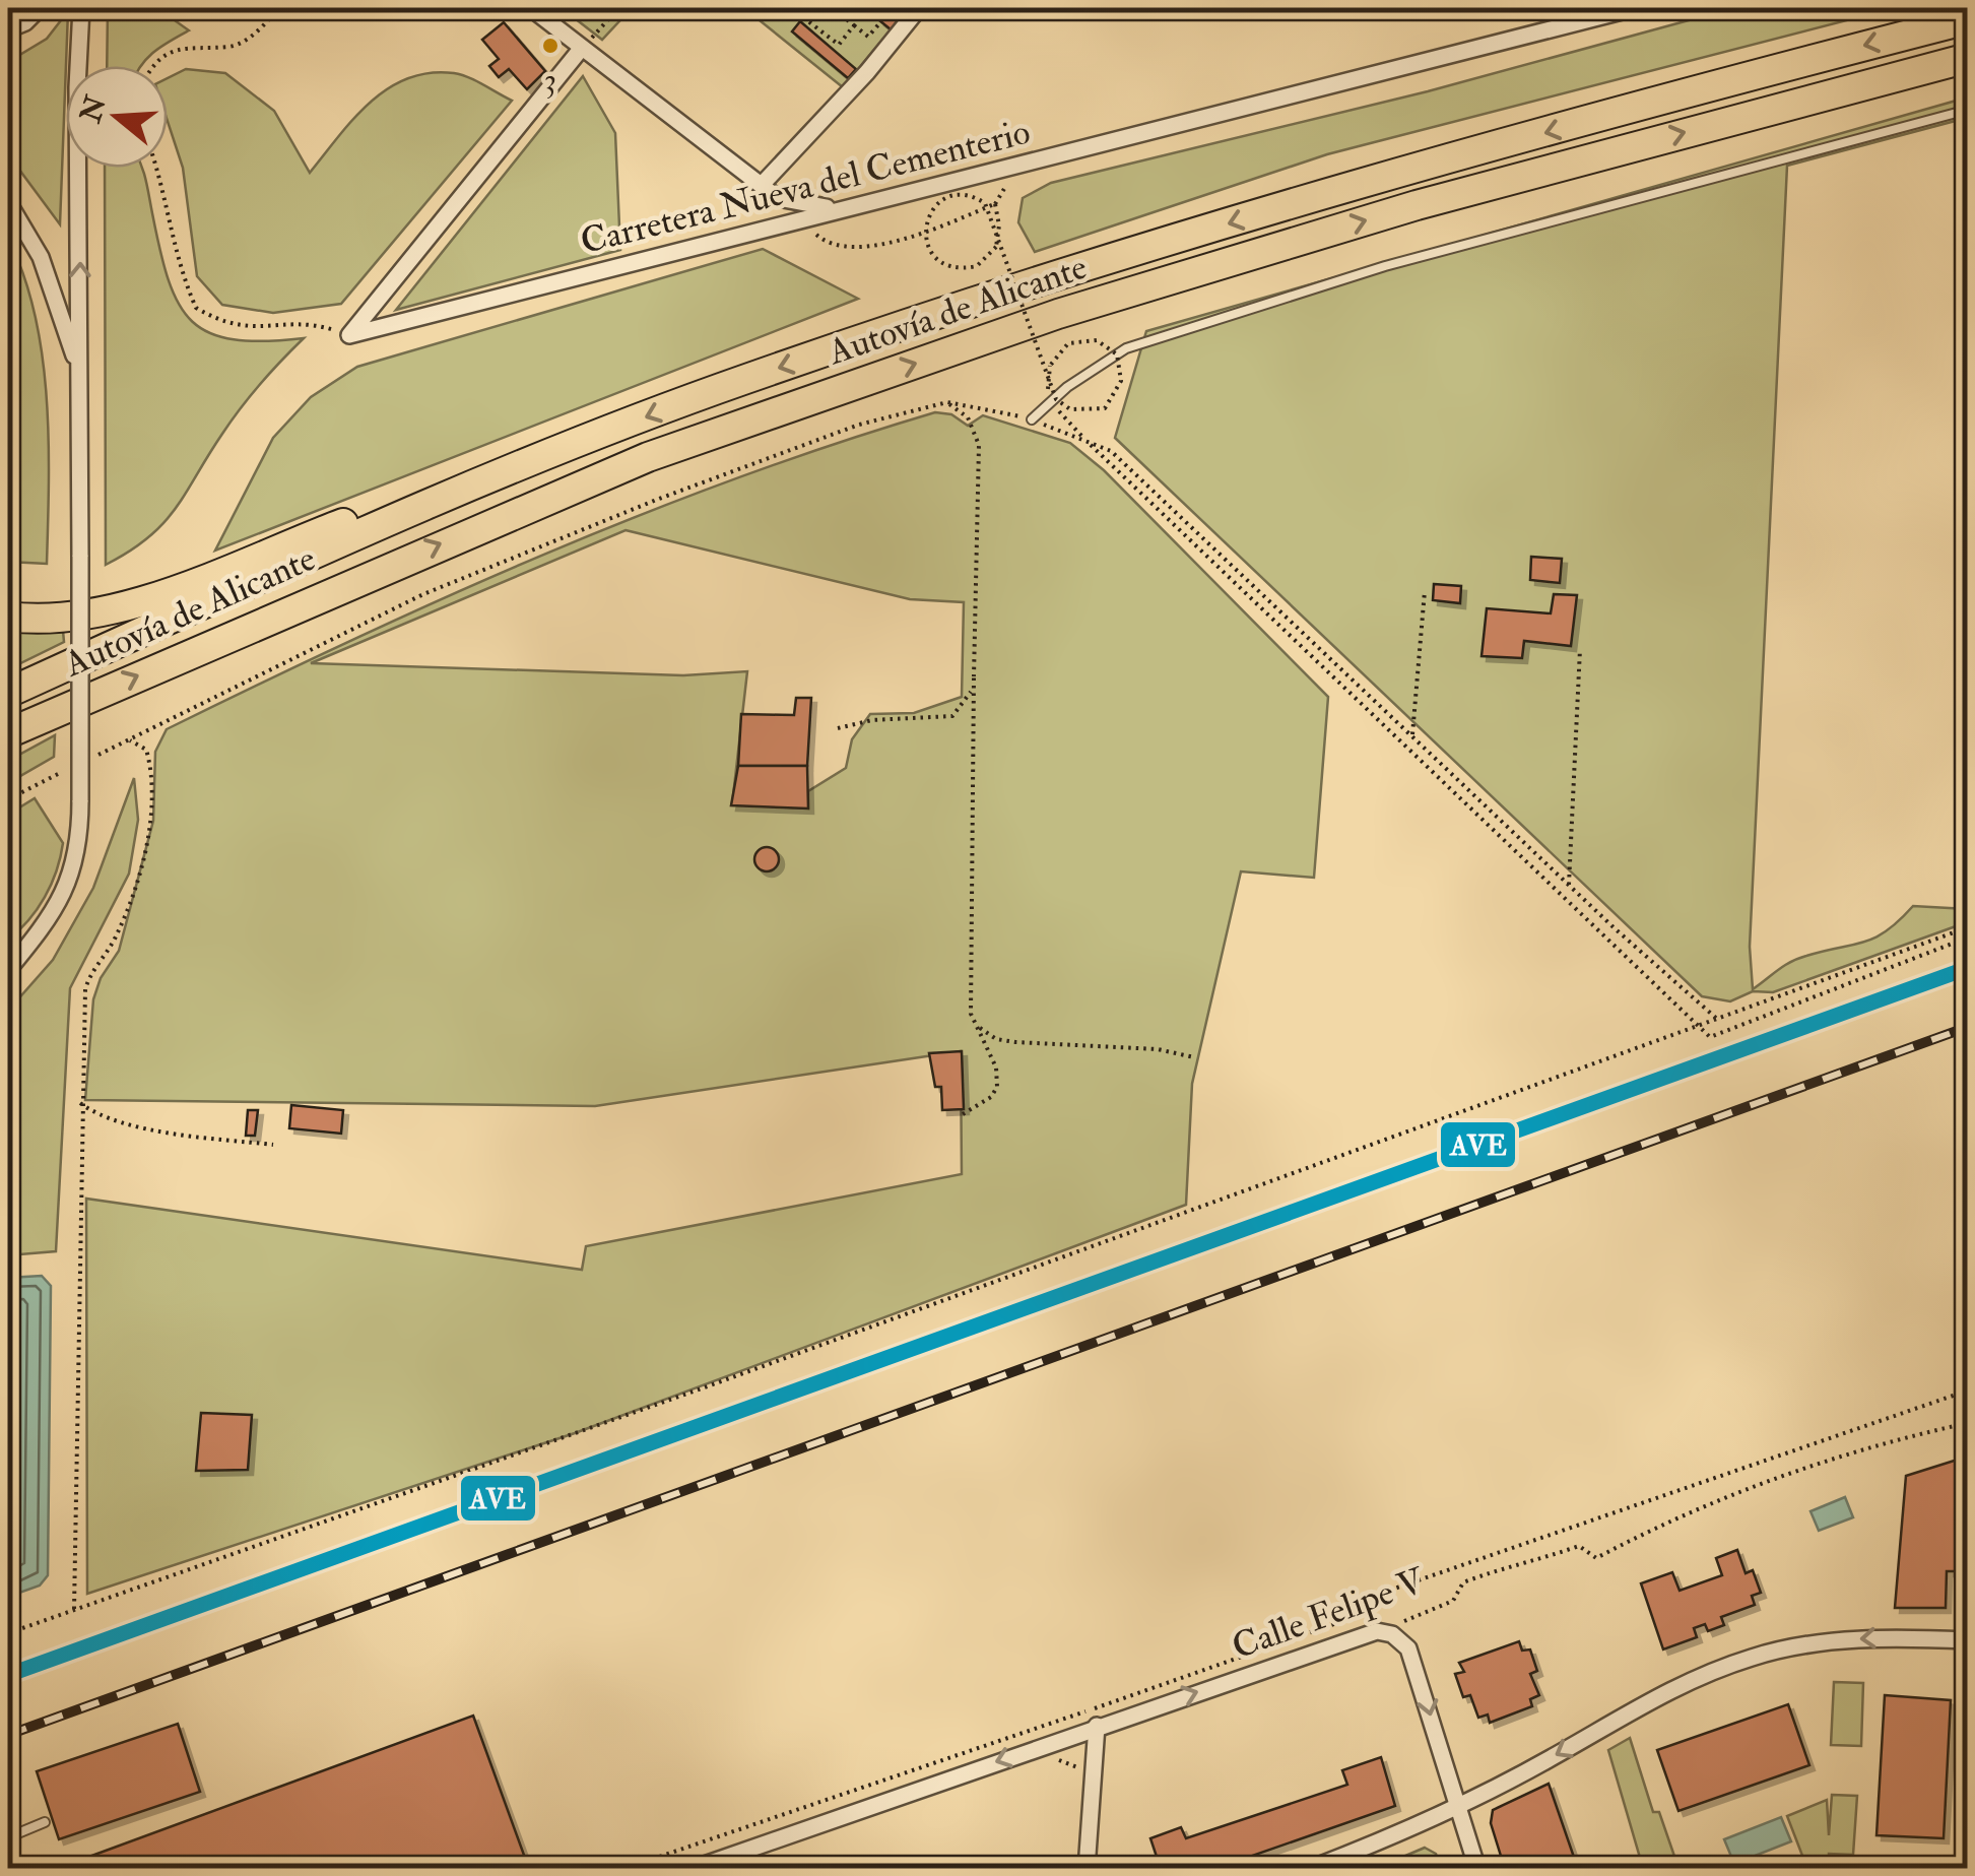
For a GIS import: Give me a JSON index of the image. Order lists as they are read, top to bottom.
{
  "streets": {
    "highway": ["Autovía de Alicante"],
    "street": ["Carretera Nueva del Cementerio", "Calle Felipe V"]
  },
  "places": ["3"],
  "lines": ["transit line AVE"],
  "north": "left"
}
